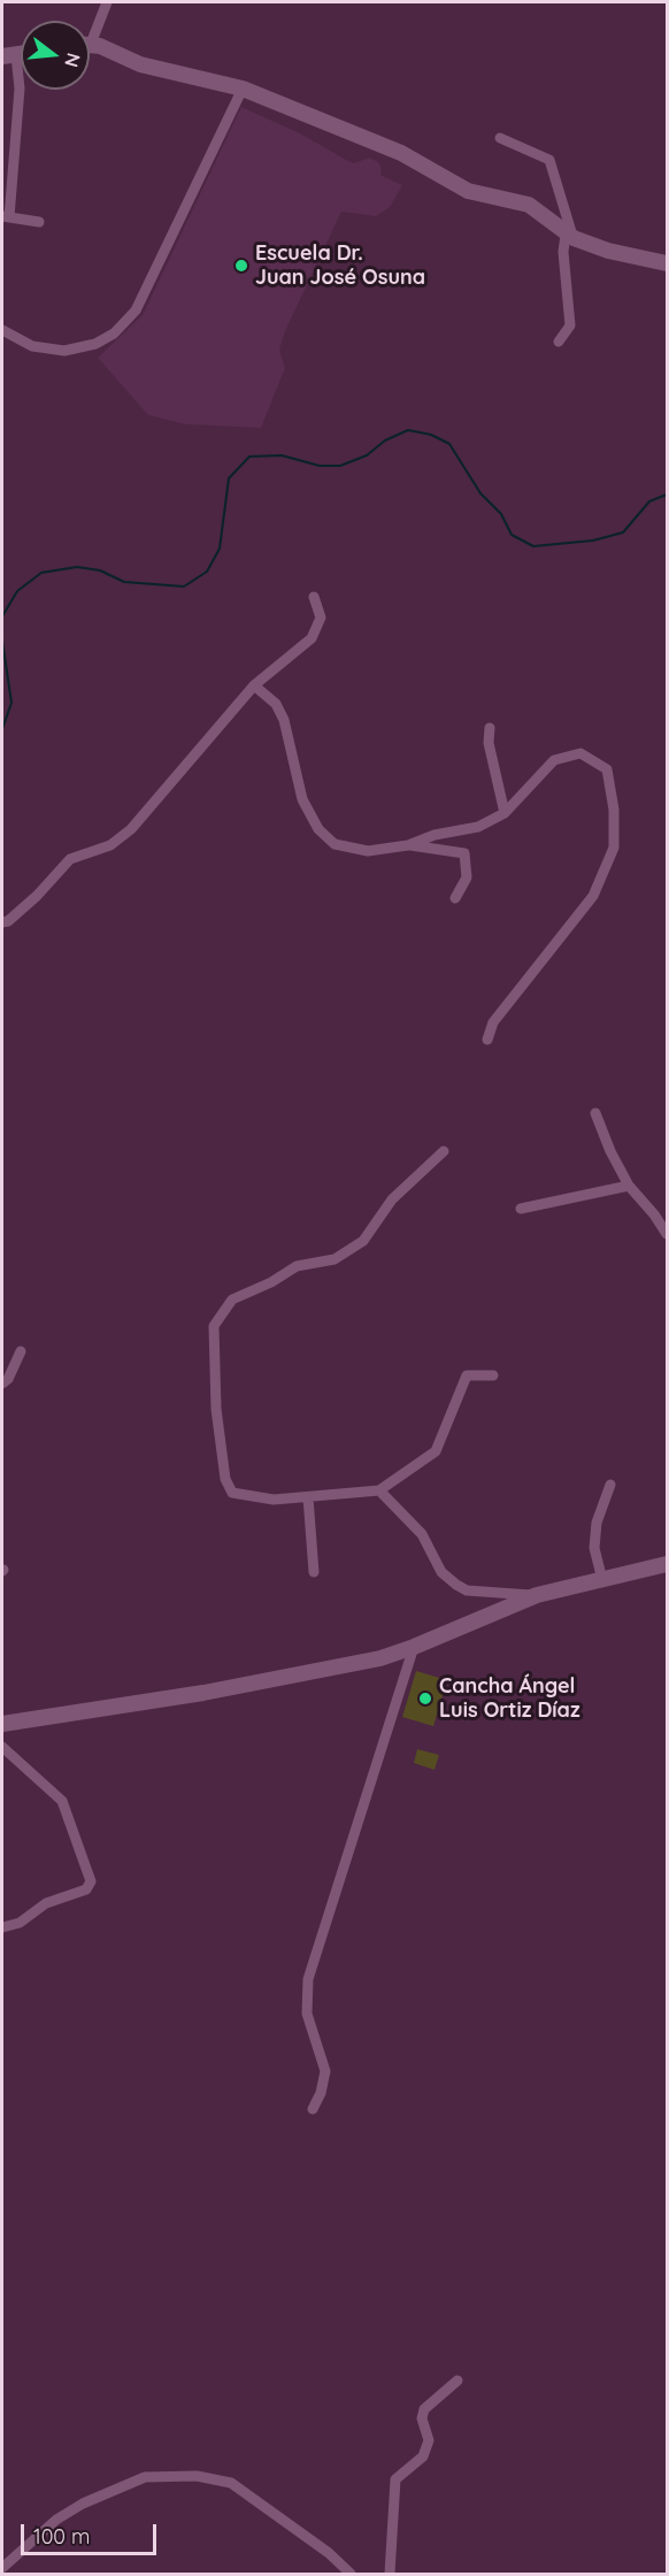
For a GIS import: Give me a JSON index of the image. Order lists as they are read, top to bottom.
{
  "places": ["Escuela Dr. Juan José Osuna", "Cancha Ángel Luis Ortiz Díaz"],
  "scale_bar": "100 m",
  "north": "right"
}
